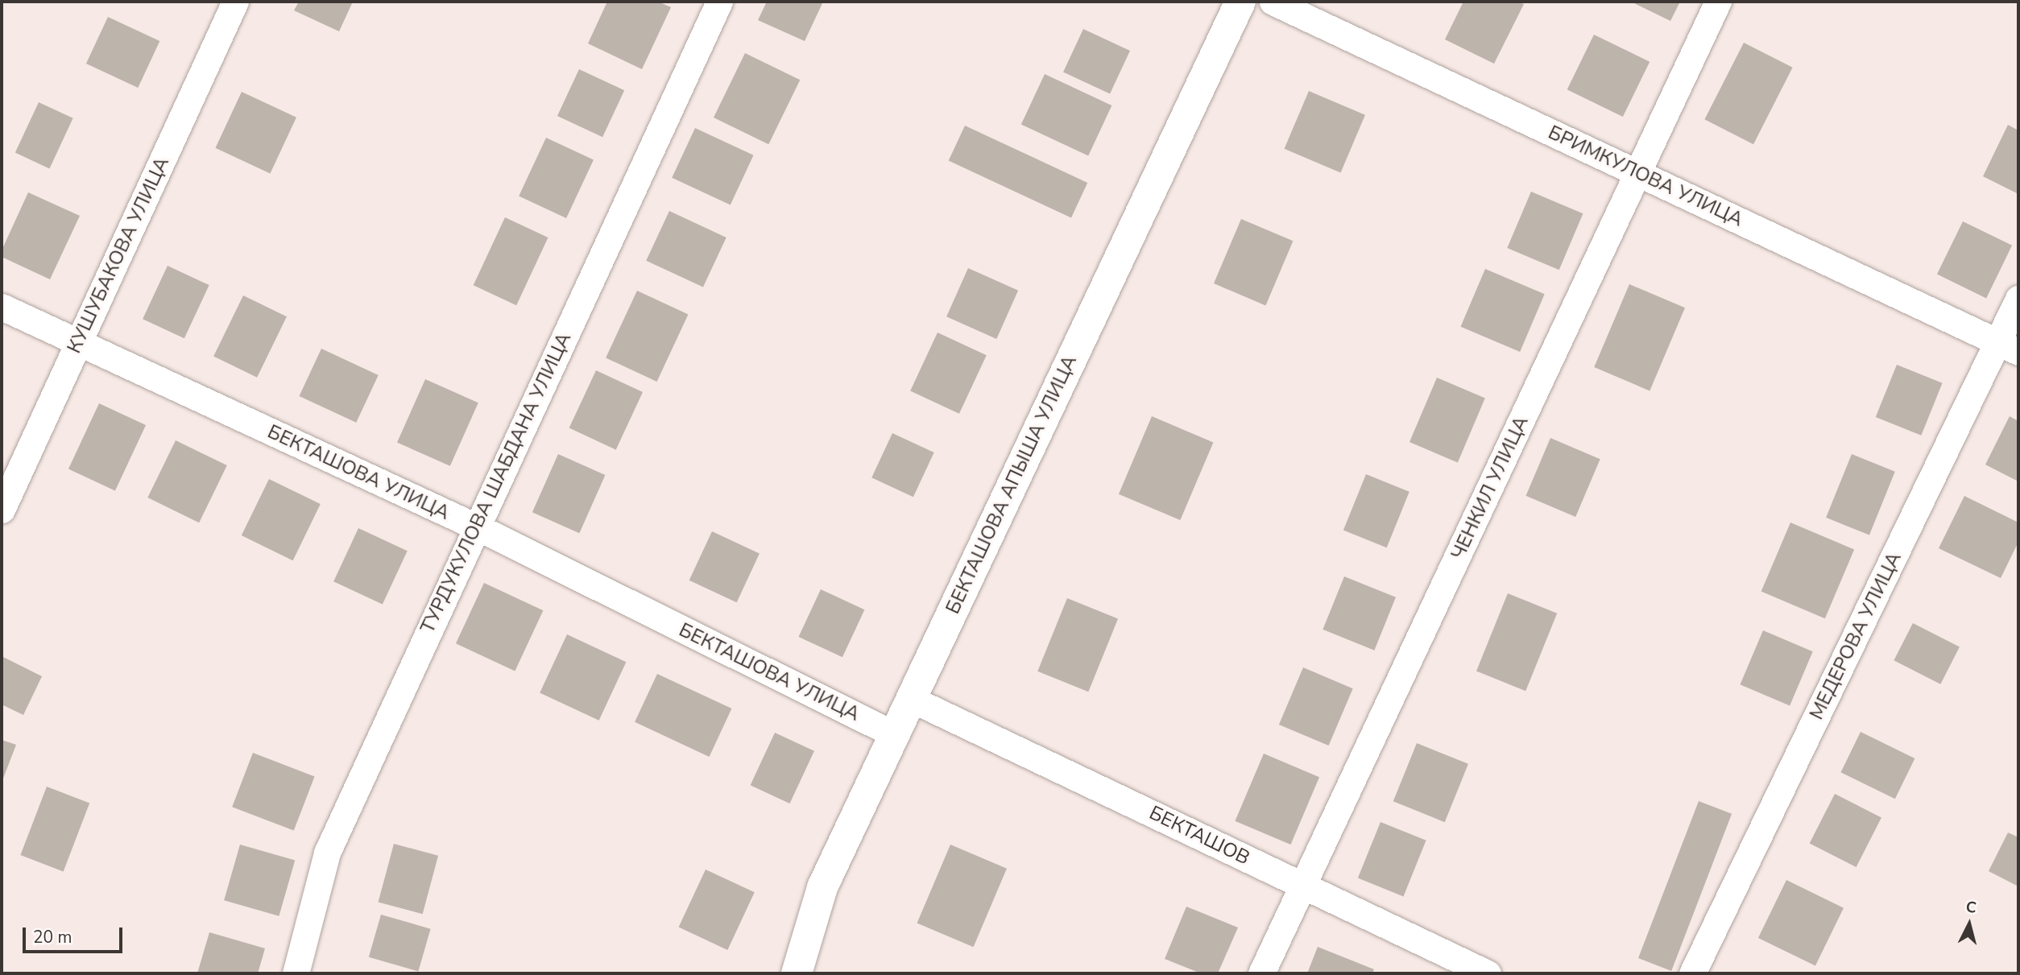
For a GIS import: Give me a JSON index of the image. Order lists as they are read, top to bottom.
{
  "streets": {
    "street": [
      "БРИМКУЛОВА УЛИЦА",
      "КУШУБАКОВА УЛИЦА",
      "БЕКТАШОВА УЛИЦА",
      "ТУРДУКУЛОВА ШАБДАНА УЛИЦА",
      "БЕКТАШОВА АПЫША УЛИЦА",
      "ЧЕНКИЛ УЛИЦА",
      "МЕДЕРОВА УЛИЦА",
      "БЕКТАШОВ"
    ]
  },
  "crossings": [
    ["БРИМКУЛОВА УЛИЦА", "ЧЕНКИЛ УЛИЦА"],
    ["БРИМКУЛОВА УЛИЦА", "МЕДЕРОВА УЛИЦА"],
    ["КУШУБАКОВА УЛИЦА", "БЕКТАШОВА УЛИЦА"],
    ["БЕКТАШОВА УЛИЦА", "ТУРДУКУЛОВА ШАБДАНА УЛИЦА"],
    ["БЕКТАШОВА УЛИЦА", "БЕКТАШОВА АПЫША УЛИЦА"],
    ["БЕКТАШОВА АПЫША УЛИЦА", "БЕКТАШОВ"],
    ["ЧЕНКИЛ УЛИЦА", "БЕКТАШОВ"]
  ],
  "scale_bar": "20 m",
  "north": "top"
}
